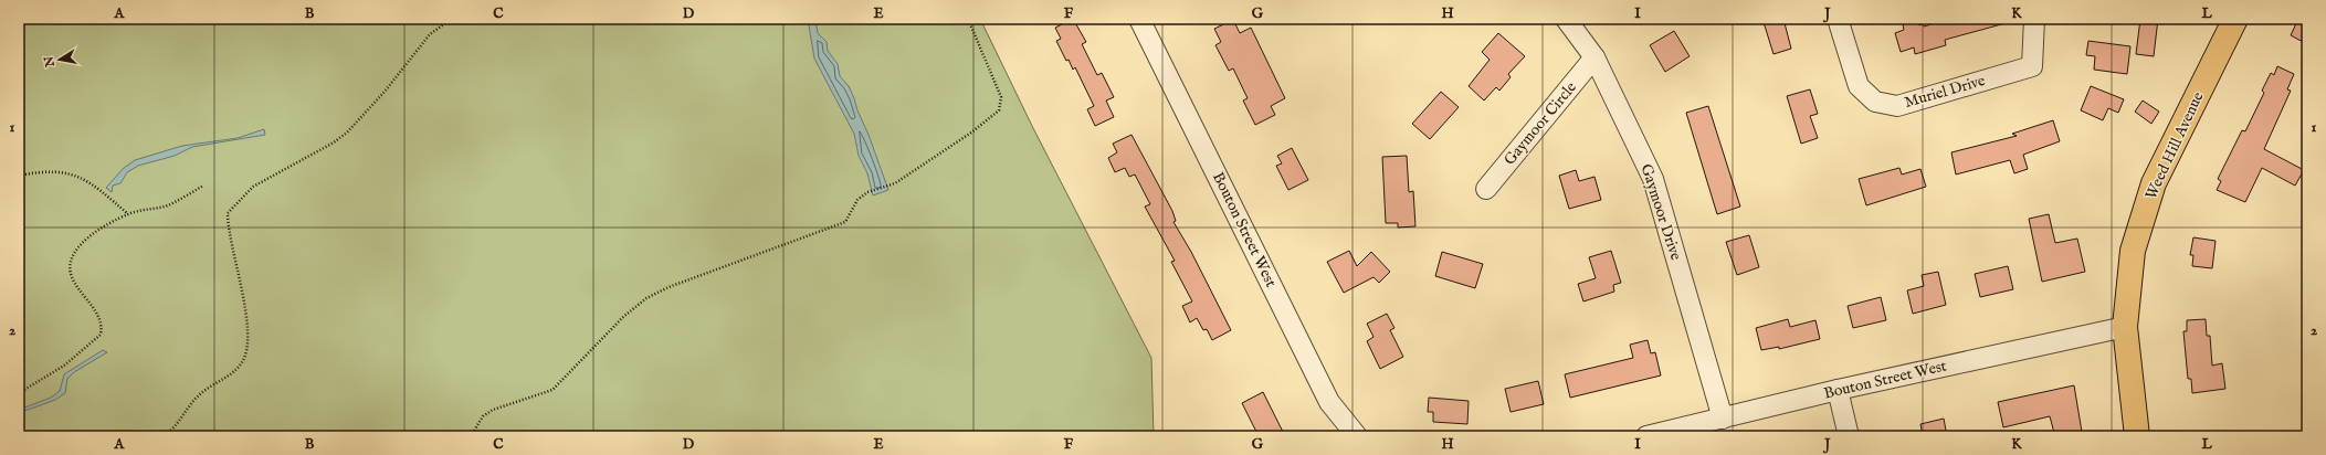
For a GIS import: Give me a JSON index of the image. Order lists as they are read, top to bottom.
{
  "streets": {
    "main road": ["Weed Hill Avenue"],
    "street": [
      "Muriel Drive",
      "Gaymoor Circle",
      "Gaymoor Drive",
      "Bouton Street West"
    ]
  },
  "crossings": [
    ["Gaymoor Circle", "Gaymoor Drive"],
    ["Weed Hill Avenue", "Bouton Street West"],
    ["Gaymoor Drive", "Bouton Street West"]
  ],
  "north": "left",
  "grid": {
    "columns": [
      "A",
      "B",
      "C",
      "D",
      "E",
      "F",
      "G",
      "H",
      "I",
      "J",
      "K",
      "L"
    ],
    "rows": ["1", "2"]
  }
}
